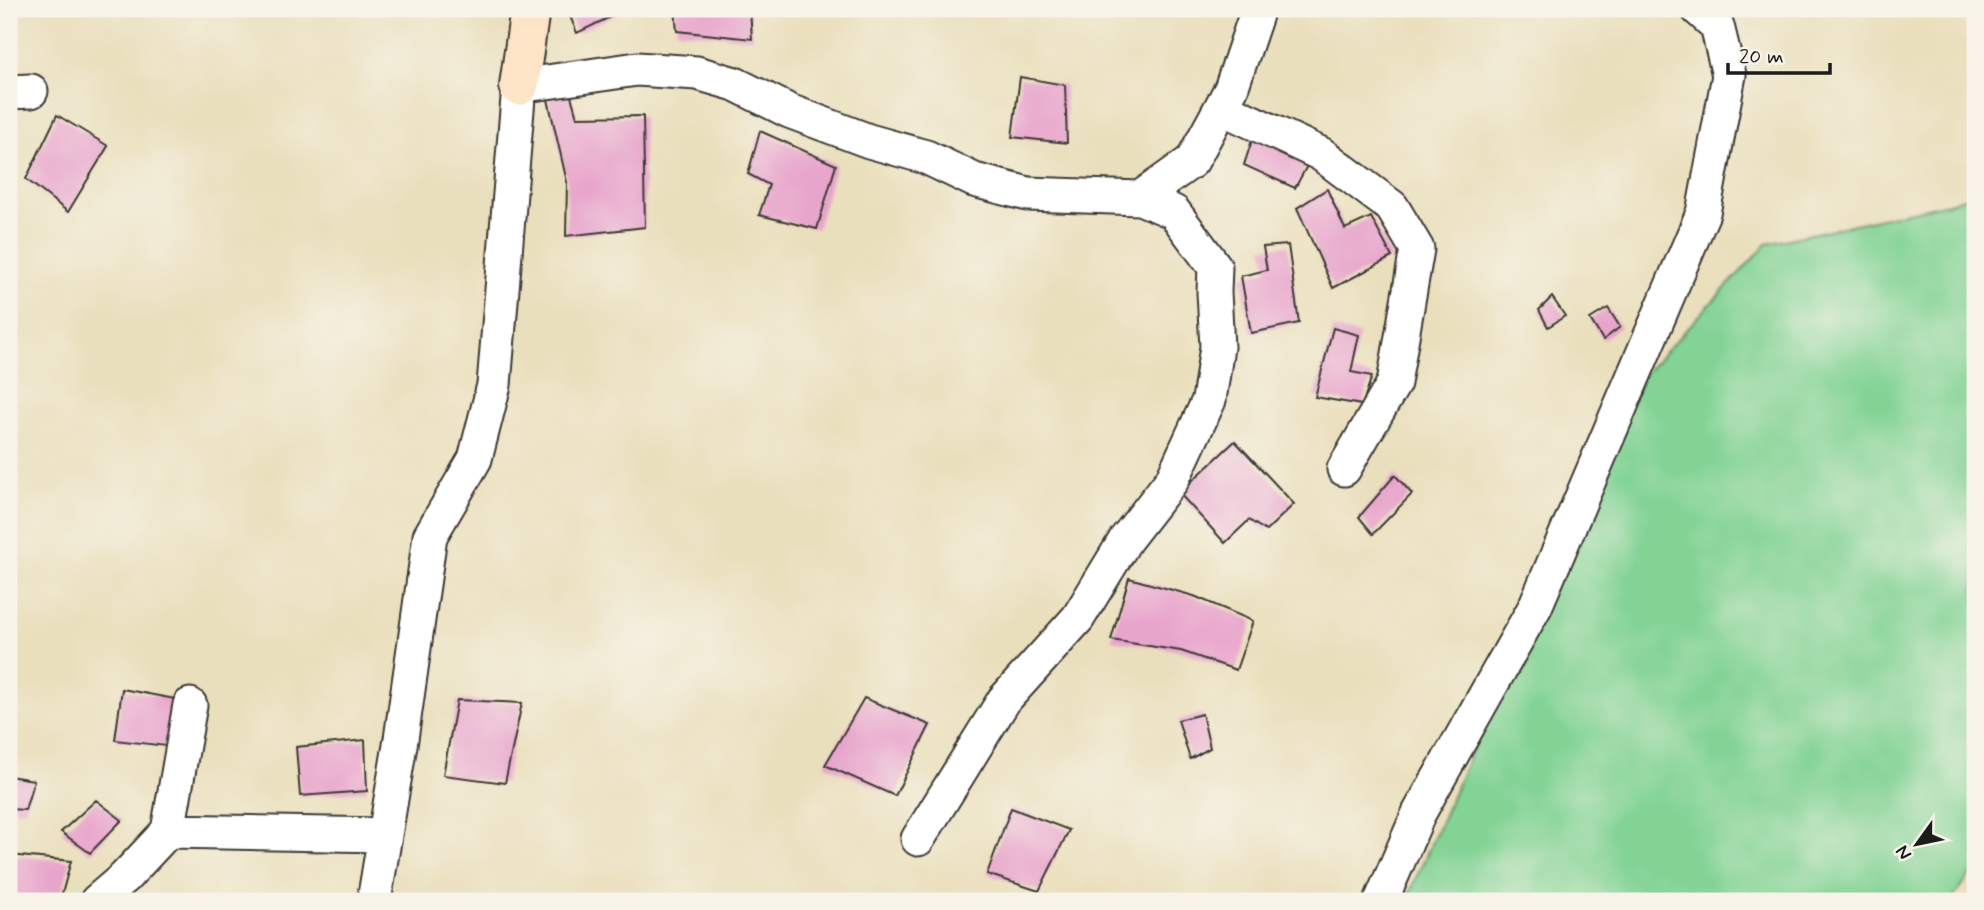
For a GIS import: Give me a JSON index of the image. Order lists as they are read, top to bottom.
{
  "scale_bar": "20 m",
  "north": "bottom left"
}
